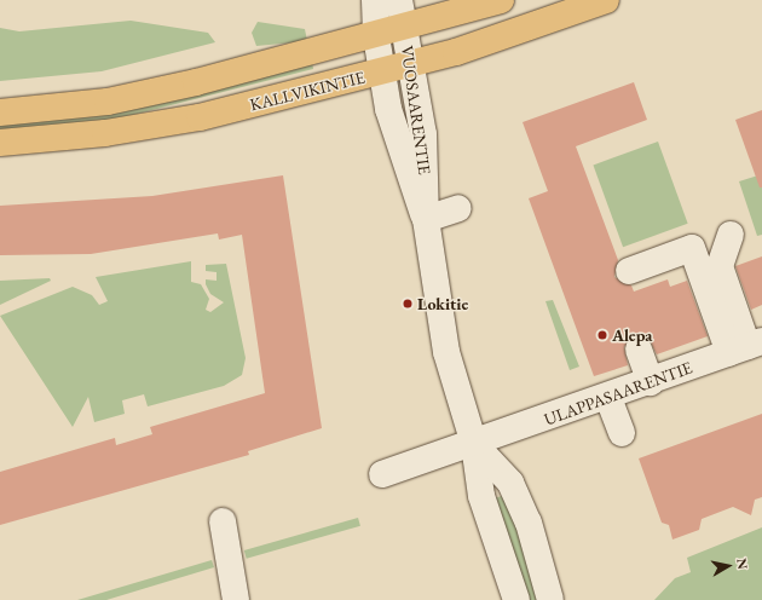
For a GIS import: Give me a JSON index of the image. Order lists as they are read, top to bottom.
{
  "streets": {
    "main road": ["KALLVIKINTIE"],
    "street": ["VUOSAARENTIE", "ULAPPASAARENTIE"]
  },
  "crossings": [
    ["KALLVIKINTIE", "VUOSAARENTIE"],
    ["VUOSAARENTIE", "ULAPPASAARENTIE"]
  ],
  "places": ["Lokitie", "Alepa"],
  "north": "right"
}
